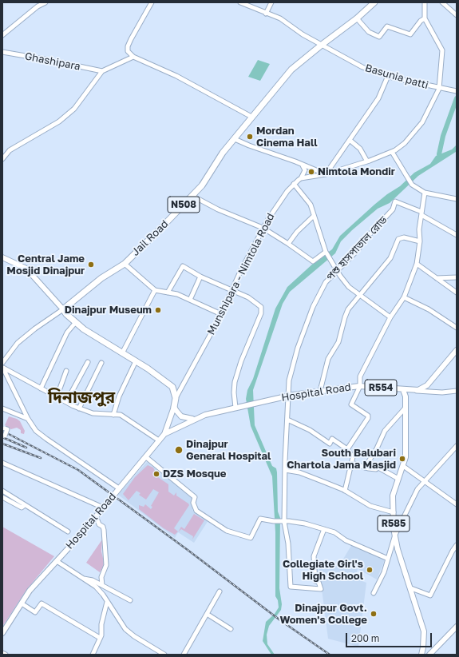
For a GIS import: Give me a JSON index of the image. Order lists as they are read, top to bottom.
{
  "streets": {
    "highway": ["N508", "Jail Road"],
    "main road": ["R554", "Hospital Road", "R585"],
    "street": [
      "Ghashipara",
      "Basunia patti",
      "পশু হাসপাতাল রোড",
      "Munshipara - Nimtola Road"
    ]
  },
  "crossings": [
    ["Basunia patti", "N508"],
    ["Basunia patti", "Munshipara - Nimtola Road"],
    ["N508", "Jail Road"],
    ["পশু হাসপাতাল রোড", "Hospital Road"],
    ["R554", "Hospital Road"],
    ["Hospital Road", "R585"]
  ],
  "districts": ["দিনাজপুর"],
  "places": [
    "Mordan Cinema Hall",
    "Nimtola Mondir",
    "Central Jame Mosjid Dinajpur",
    "Dinajpur Museum",
    "Dinajpur General Hospital",
    "South Balubari Chartola Jama Masjid",
    "DZS Mosque",
    "Collegiate Girl's High School",
    "Dinajpur Govt. Women's College"
  ],
  "scale_bar": "200 m"
}
